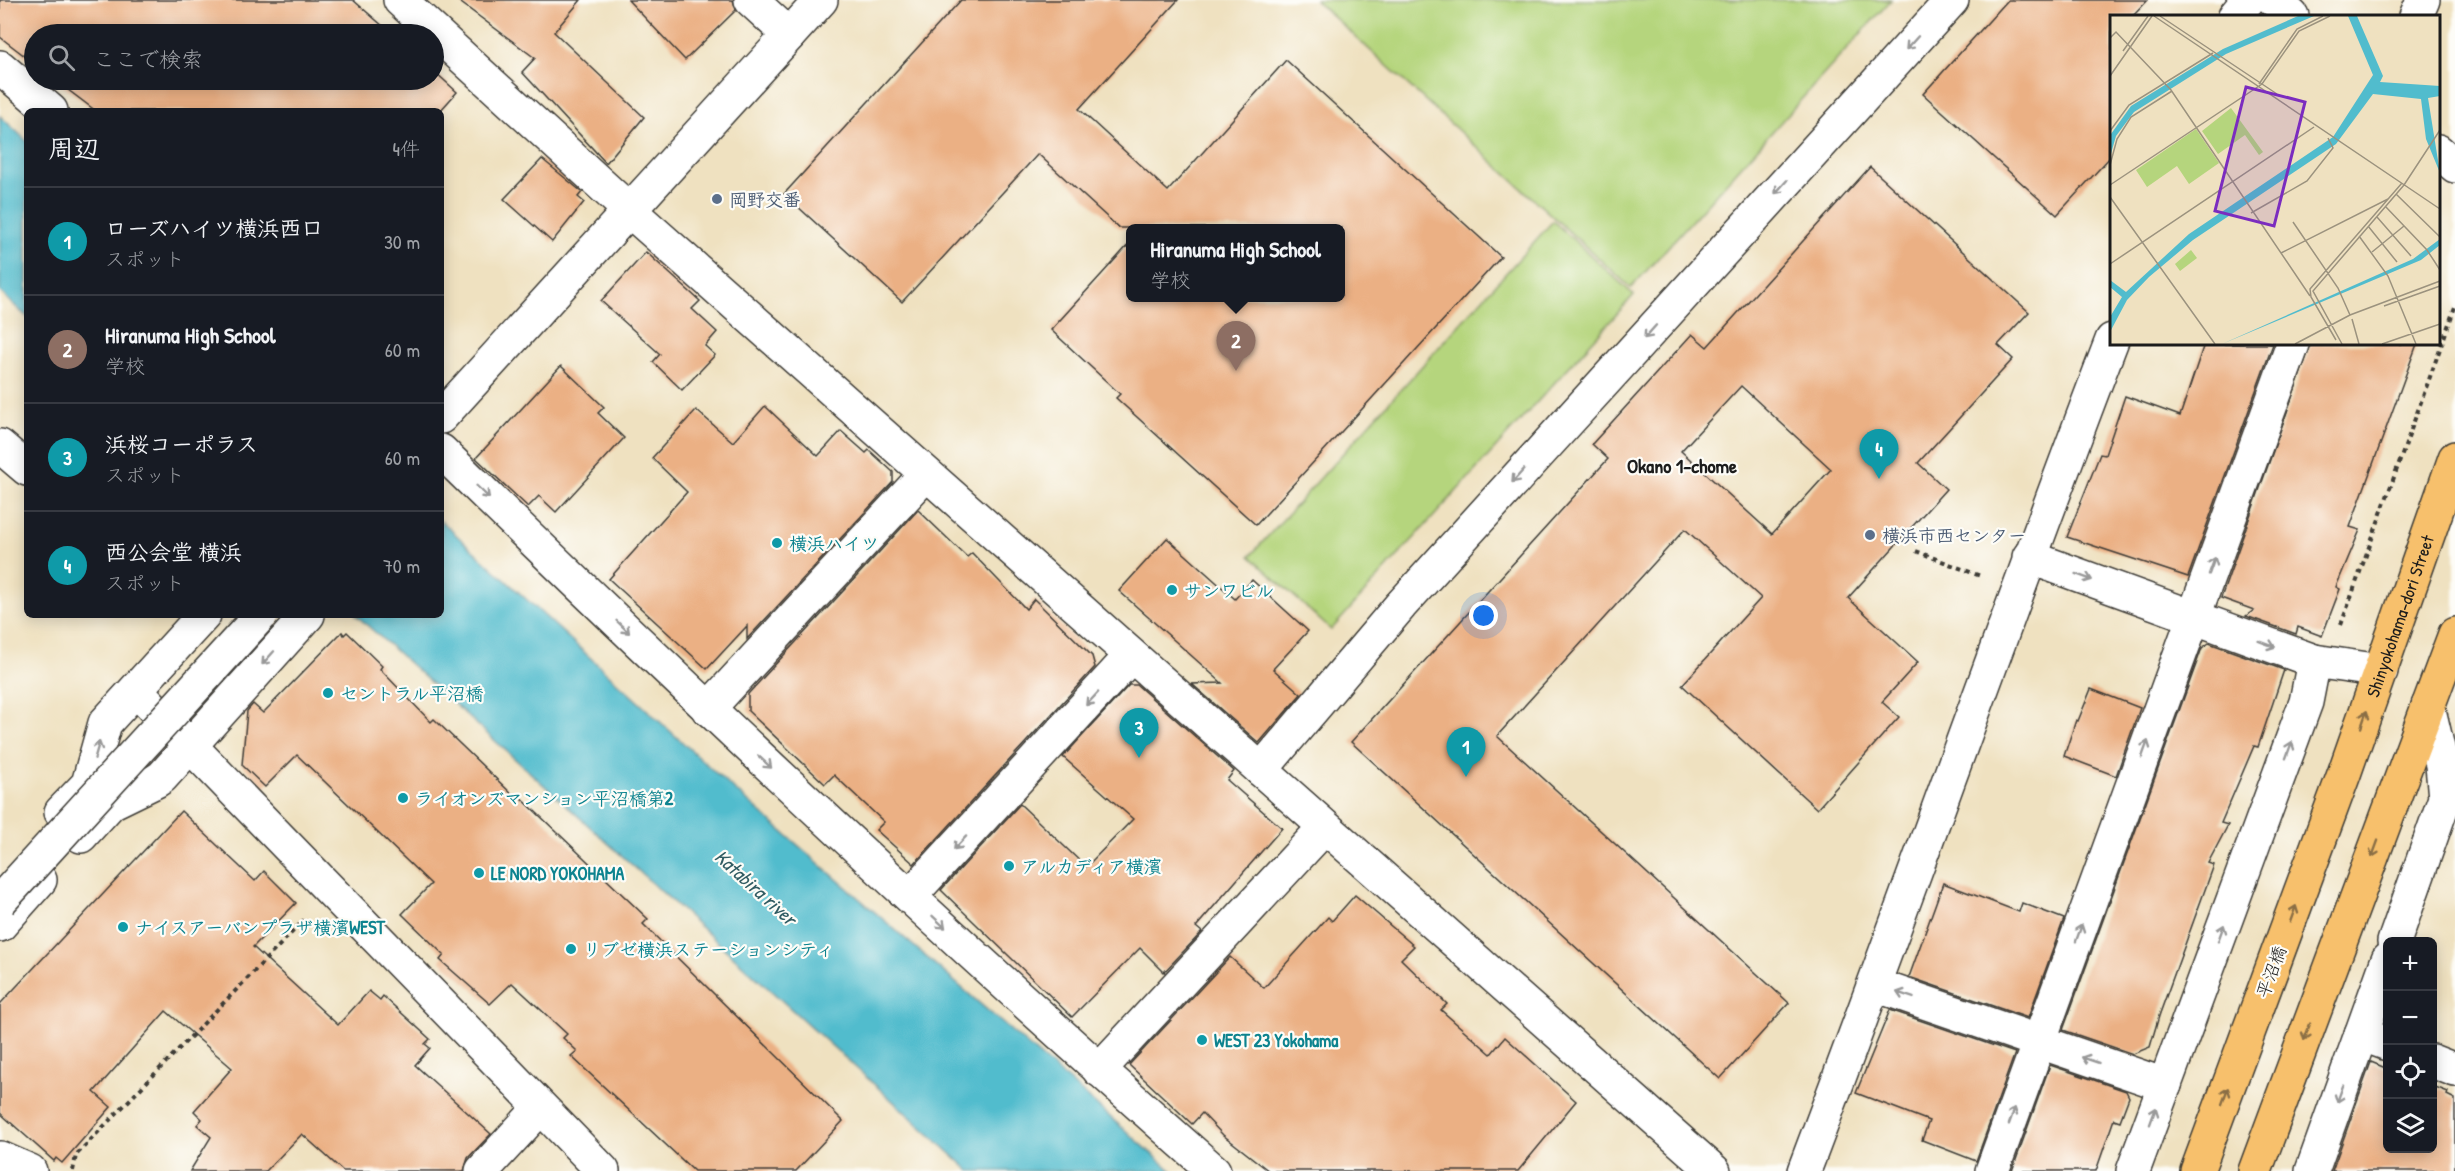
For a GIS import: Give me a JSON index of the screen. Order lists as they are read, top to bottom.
{
  "streets": {
    "main road": ["Shinyokohama-dori Street", "平沼橋"]
  },
  "crossings": [
    ["Shinyokohama-dori Street", "平沼橋"]
  ],
  "districts": ["Okano 1-chome"],
  "water": ["Katabira river"],
  "places": [
    "岡野交番",
    "横浜市西センター",
    "横浜ハイツ",
    "サンワビル",
    "セントラル平沼橋",
    "ライオンズマンション平沼橋第2",
    "アルカディア横濱",
    "LE NORD YOKOHAMA",
    "ナイスアーバンプラザ横濱WEST",
    "リブゼ横浜ステーションシティ",
    "WEST 23 Yokohama"
  ],
  "page": {
    "search": "ここで検索",
    "heading": ["周辺", "4件"],
    "list": [
      {
        "mark": "1",
        "name": "ローズハイツ横浜西口",
        "note": "スポット",
        "value": "30 m"
      },
      {
        "mark": "2",
        "name": "Hiranuma High School",
        "note": "学校",
        "value": "60 m"
      },
      {
        "mark": "3",
        "name": "浜桜コーポラス",
        "note": "スポット",
        "value": "60 m"
      },
      {
        "mark": "4",
        "name": "西公会堂 横浜",
        "note": "スポット",
        "value": "70 m"
      }
    ],
    "popup": ["Hiranuma High School", "学校"],
    "pins": [
      "2",
      "4",
      "3",
      "1"
    ],
    "map_buttons": ["+", "−"]
  }
}
